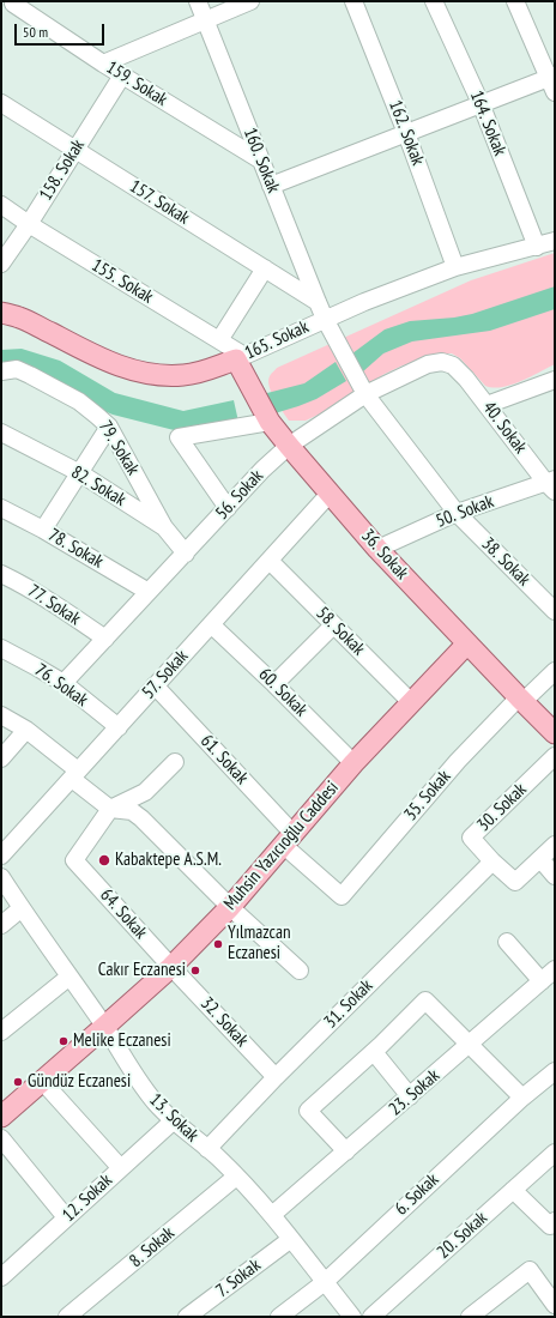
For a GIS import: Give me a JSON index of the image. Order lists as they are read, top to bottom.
{
  "streets": {
    "main road": ["165. Sokak", "36. Sokak", "Muhsin Yazıcıoğlu Caddesi"],
    "street": [
      "159. Sokak",
      "164. Sokak",
      "162. Sokak",
      "160. Sokak",
      "158. Sokak",
      "157. Sokak",
      "155. Sokak",
      "40. Sokak",
      "79. Sokak",
      "82. Sokak",
      "56. Sokak",
      "50. Sokak",
      "78. Sokak",
      "38. Sokak",
      "77. Sokak",
      "58. Sokak",
      "57. Sokak",
      "76. Sokak",
      "60. Sokak",
      "61. Sokak",
      "35. Sokak",
      "30. Sokak",
      "64. Sokak",
      "31. Sokak",
      "32. Sokak",
      "23. Sokak",
      "13. Sokak",
      "6. Sokak",
      "12. Sokak",
      "20. Sokak",
      "8. Sokak",
      "7. Sokak"
    ]
  },
  "crossings": [
    ["159. Sokak", "160. Sokak"],
    ["159. Sokak", "158. Sokak"],
    ["164. Sokak", "165. Sokak"],
    ["162. Sokak", "165. Sokak"],
    ["160. Sokak", "157. Sokak"],
    ["160. Sokak", "165. Sokak"],
    ["160. Sokak", "56. Sokak"],
    ["160. Sokak", "38. Sokak"],
    ["158. Sokak", "157. Sokak"],
    ["158. Sokak", "155. Sokak"],
    ["155. Sokak", "165. Sokak"],
    ["155. Sokak", "36. Sokak"],
    ["165. Sokak", "36. Sokak"],
    ["40. Sokak", "56. Sokak"],
    ["40. Sokak", "50. Sokak"],
    ["79. Sokak", "82. Sokak"],
    ["82. Sokak", "56. Sokak"],
    ["56. Sokak", "78. Sokak"],
    ["56. Sokak", "36. Sokak"],
    ["56. Sokak", "38. Sokak"],
    ["56. Sokak", "77. Sokak"],
    ["56. Sokak", "76. Sokak"],
    ["50. Sokak", "36. Sokak"],
    ["50. Sokak", "38. Sokak"],
    ["36. Sokak", "57. Sokak"],
    ["36. Sokak", "35. Sokak"],
    ["36. Sokak", "Muhsin Yazıcıoğlu Caddesi"],
    ["58. Sokak", "57. Sokak"],
    ["58. Sokak", "Muhsin Yazıcıoğlu Caddesi"],
    ["57. Sokak", "76. Sokak"],
    ["57. Sokak", "60. Sokak"],
    ["57. Sokak", "61. Sokak"],
    ["60. Sokak", "Muhsin Yazıcıoğlu Caddesi"],
    ["61. Sokak", "35. Sokak"],
    ["61. Sokak", "Muhsin Yazıcıoğlu Caddesi"],
    ["30. Sokak", "31. Sokak"],
    ["Muhsin Yazıcıoğlu Caddesi", "64. Sokak"],
    ["Muhsin Yazıcıoğlu Caddesi", "32. Sokak"],
    ["Muhsin Yazıcıoğlu Caddesi", "13. Sokak"],
    ["64. Sokak", "32. Sokak"],
    ["31. Sokak", "32. Sokak"],
    ["31. Sokak", "13. Sokak"],
    ["23. Sokak", "13. Sokak"],
    ["13. Sokak", "6. Sokak"],
    ["13. Sokak", "12. Sokak"],
    ["13. Sokak", "8. Sokak"],
    ["13. Sokak", "7. Sokak"]
  ],
  "places": [
    "Kabaktepe A.S.M.",
    "Yılmazcan Eczanesi",
    "Cakır Eczanesi",
    "Melike Eczanesi",
    "Gündüz Eczanesi"
  ],
  "scale_bar": "50 m"
}
